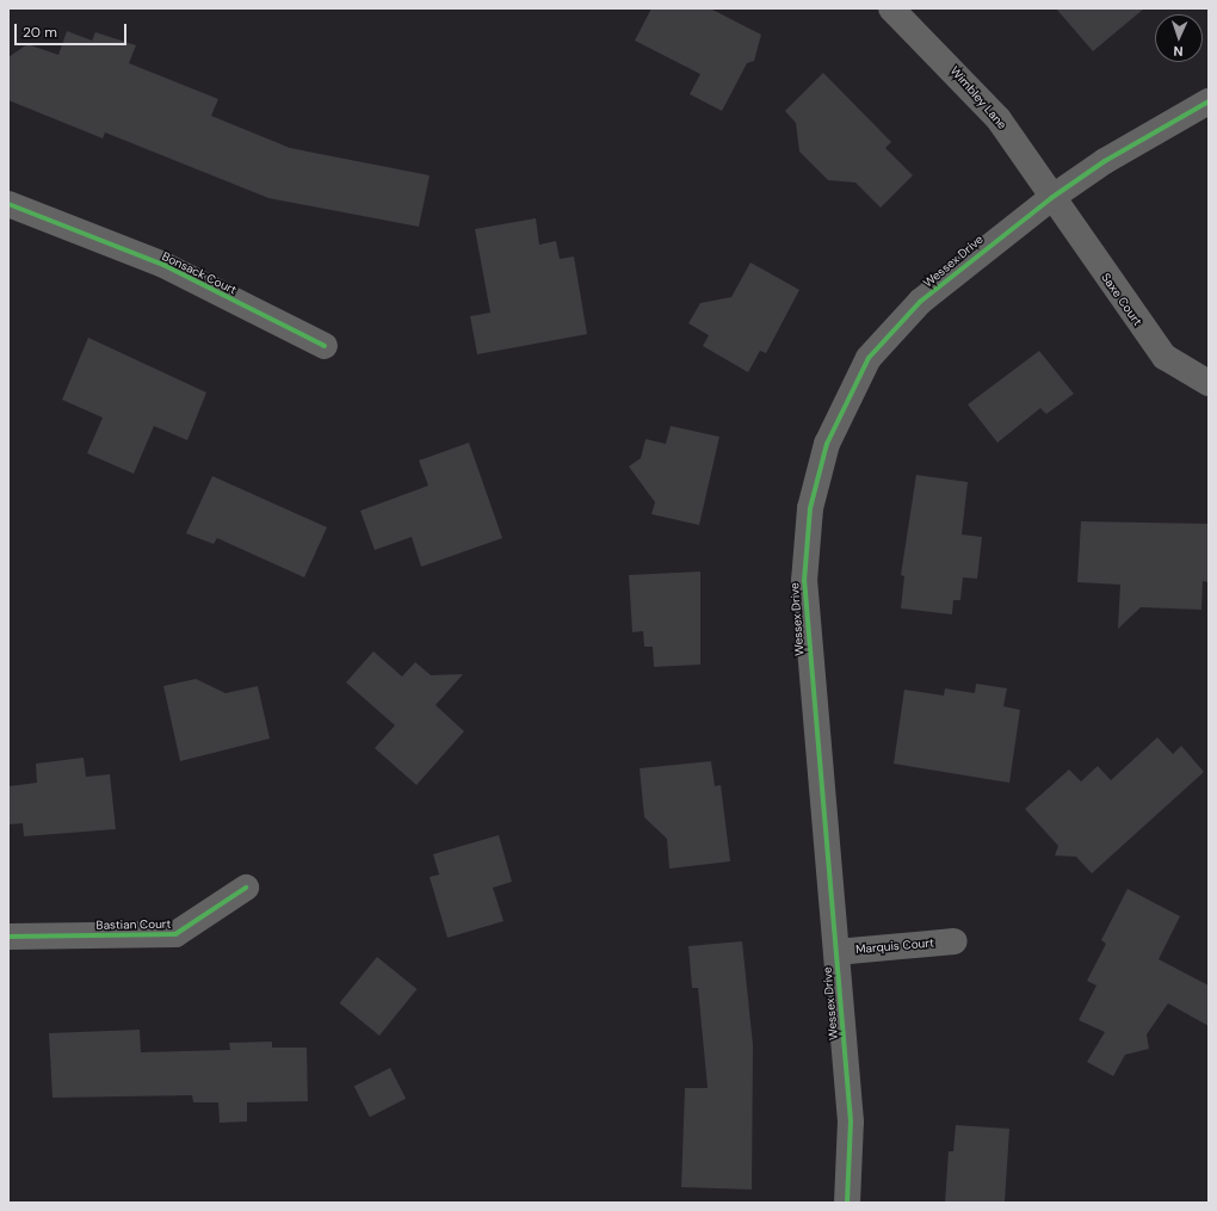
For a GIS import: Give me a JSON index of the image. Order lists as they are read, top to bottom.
{
  "streets": {
    "street": [
      "Wimbley Lane",
      "Wessex Drive",
      "Bonsack Court",
      "Saxe Court",
      "Bastian Court",
      "Marquis Court"
    ]
  },
  "crossings": [
    ["Wimbley Lane", "Wessex Drive"],
    ["Wimbley Lane", "Saxe Court"],
    ["Wessex Drive", "Saxe Court"],
    ["Wessex Drive", "Marquis Court"]
  ],
  "scale_bar": "20 m",
  "north": "bottom"
}
